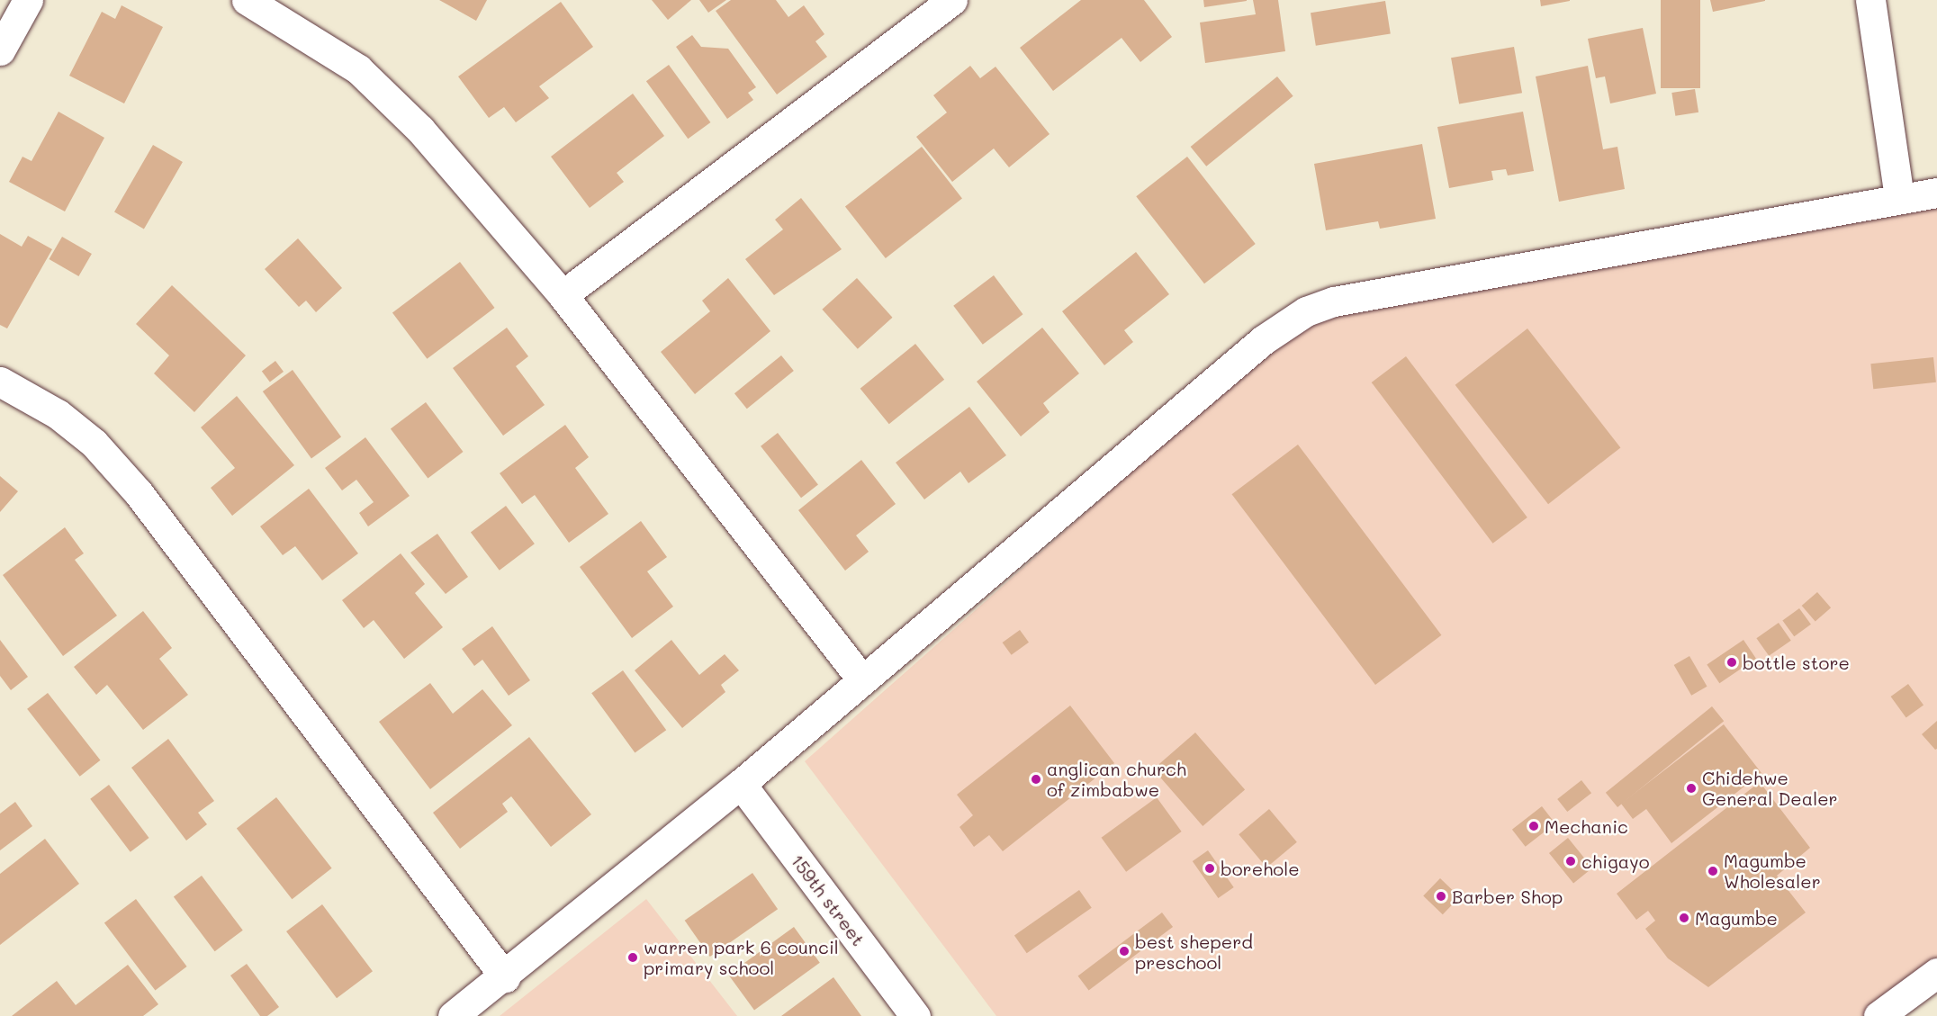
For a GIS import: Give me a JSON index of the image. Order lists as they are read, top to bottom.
{
  "streets": {
    "street": ["159th street"]
  },
  "places": [
    "bottle store",
    "anglican church of zimbabwe",
    "Chidehwe General Dealer",
    "Mechanic",
    "chigayo",
    "borehole",
    "Magumbe Wholesaler",
    "Barber Shop",
    "Magumbe",
    "best sheperd preschool",
    "warren park 6 council primary school"
  ]
}
